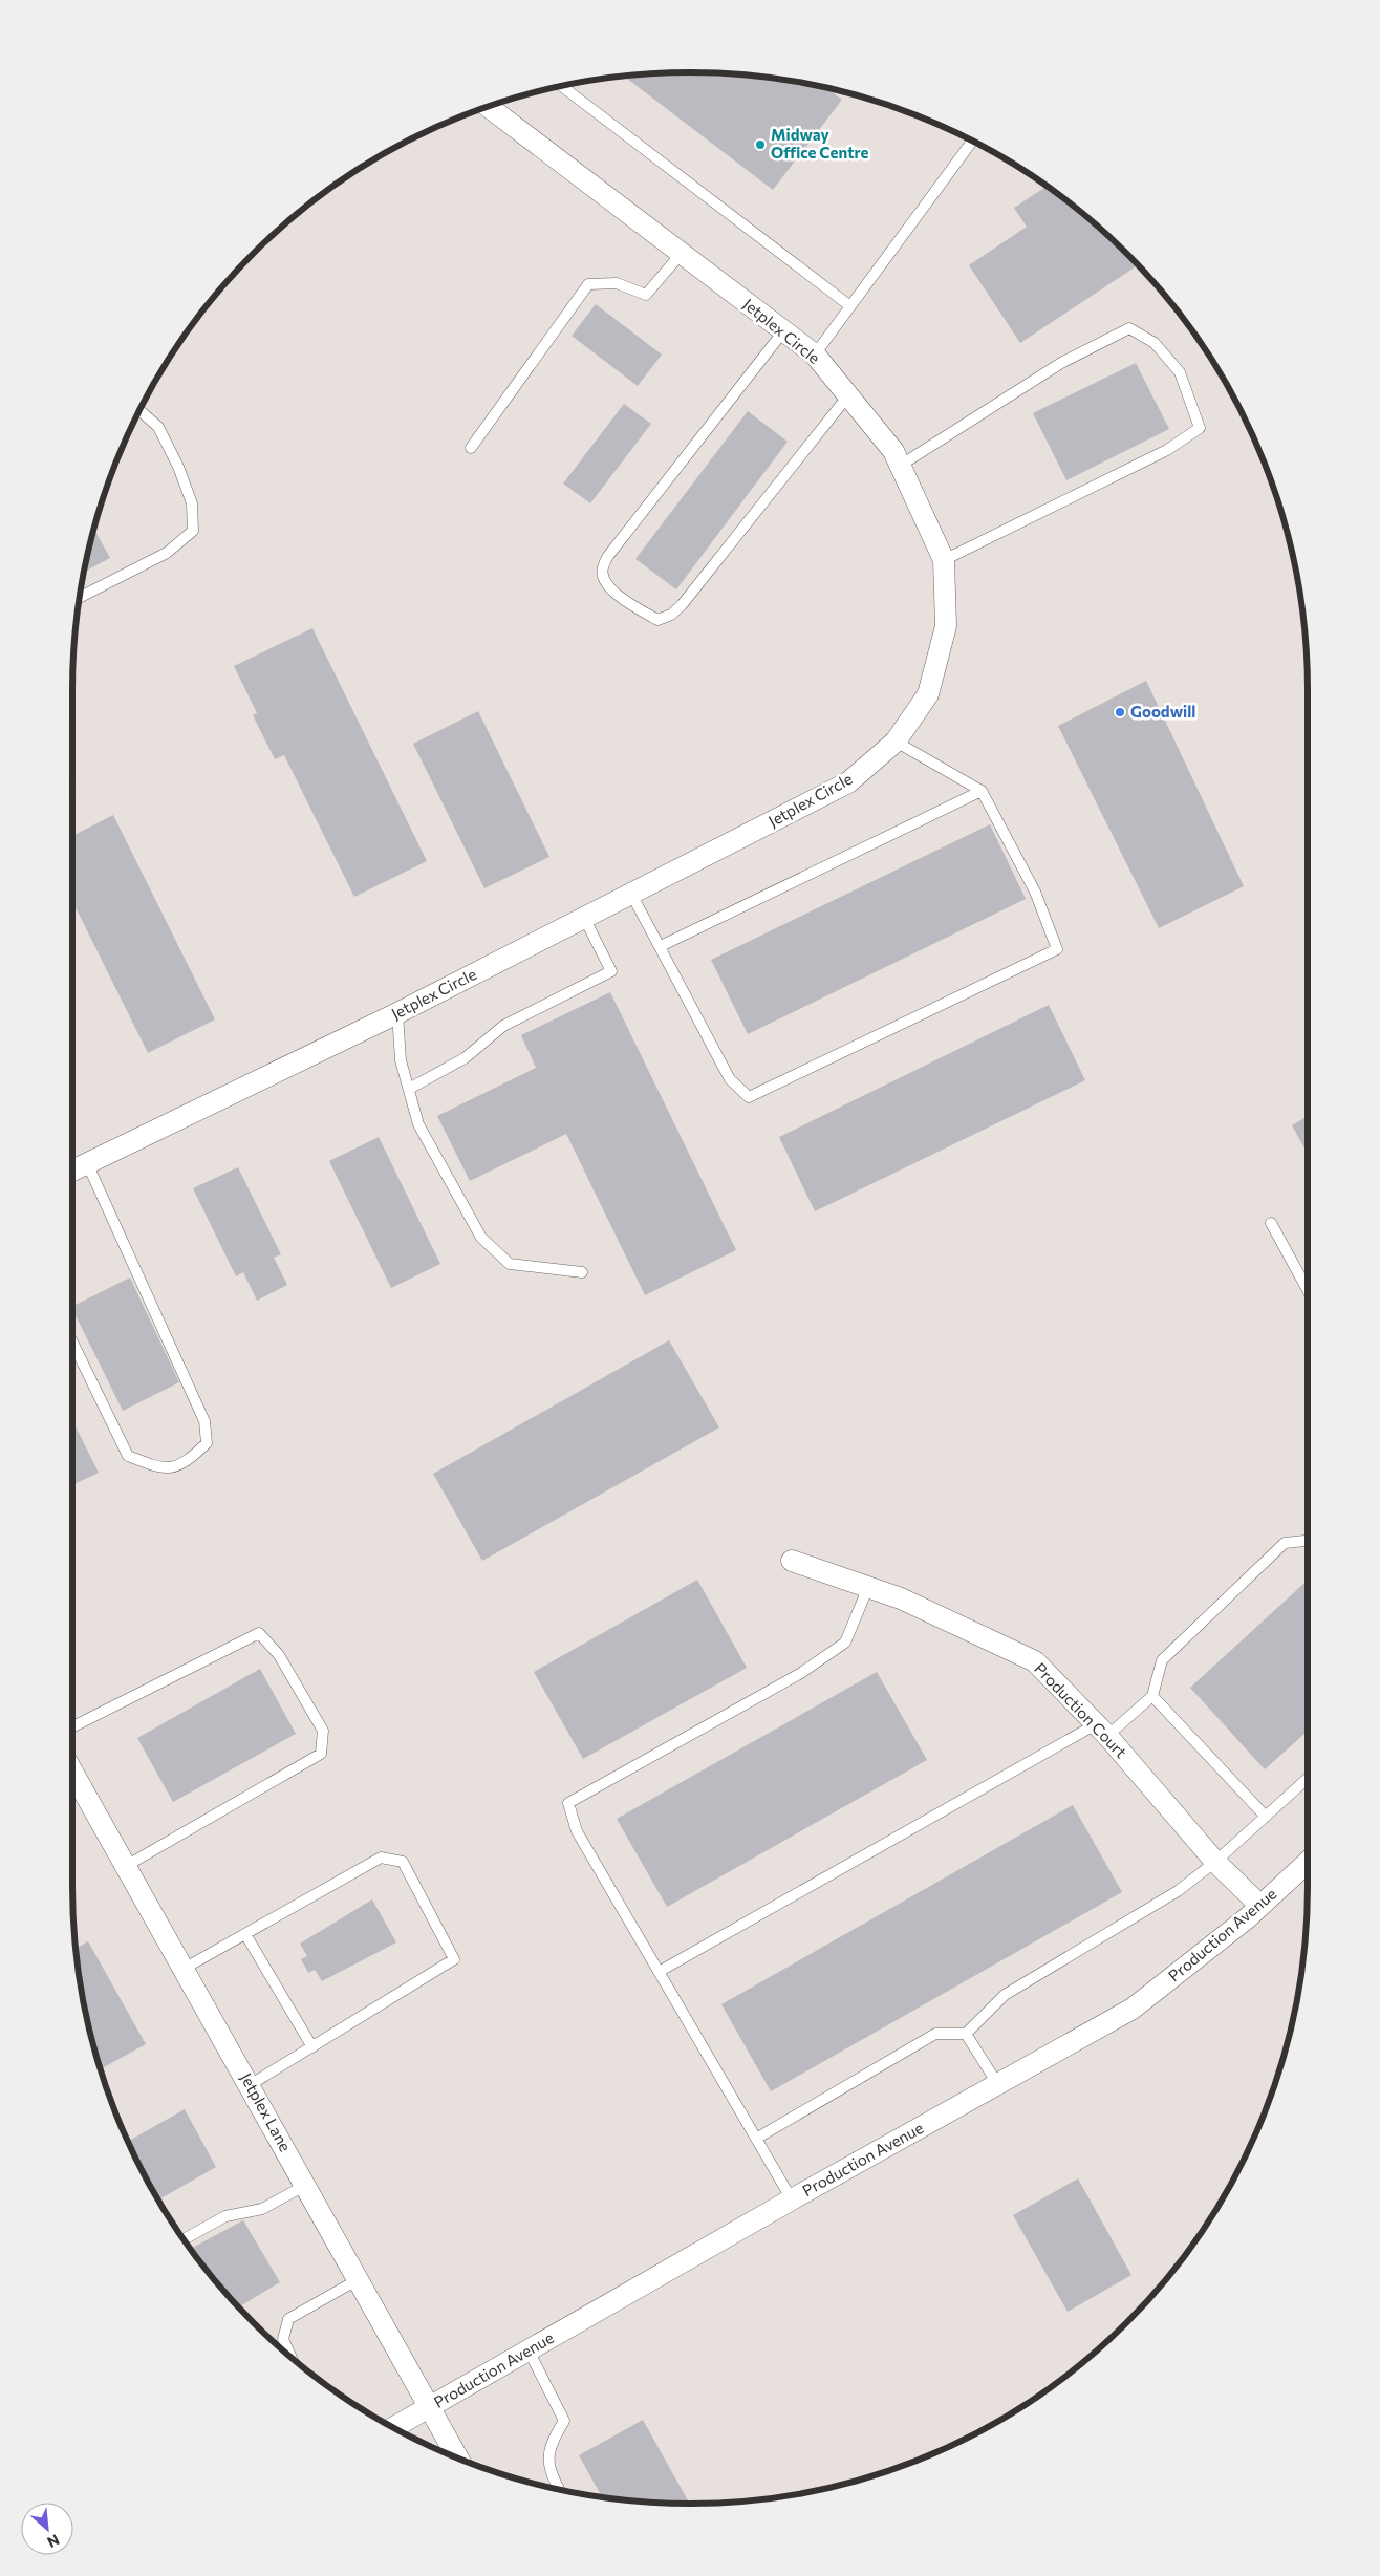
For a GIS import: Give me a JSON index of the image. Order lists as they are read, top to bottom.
{
  "streets": {
    "street": [
      "Jetplex Circle",
      "Production Court",
      "Production Avenue",
      "Jetplex Lane"
    ]
  },
  "crossings": [
    ["Production Court", "Production Avenue"],
    ["Production Avenue", "Jetplex Lane"]
  ],
  "places": ["Midway Office Centre", "Goodwill"],
  "north": "bottom right"
}
